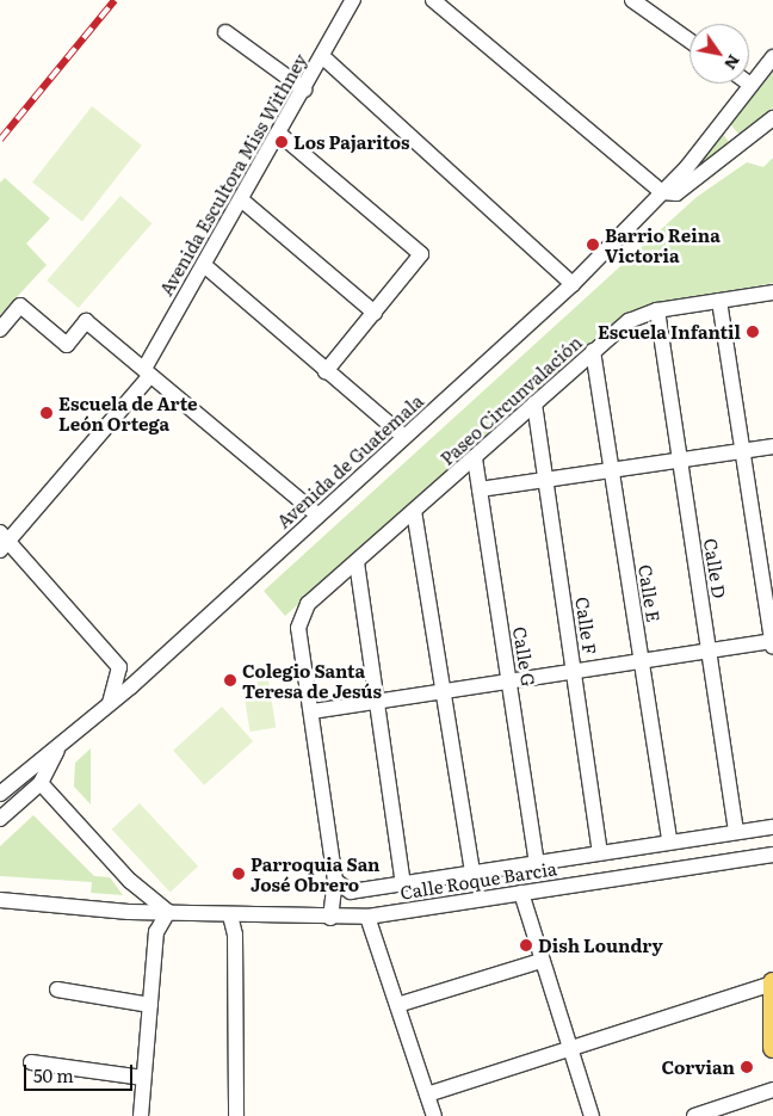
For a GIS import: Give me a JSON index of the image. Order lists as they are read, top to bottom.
{
  "streets": {
    "street": [
      "Avenida Escultora Miss Withney",
      "Paseo Circunvalación",
      "Avenida de Guatemala",
      "Calle D",
      "Calle E",
      "Calle F",
      "Calle G",
      "Calle Roque Barcia"
    ]
  },
  "crossings": [
    ["Paseo Circunvalación", "Calle D"],
    ["Paseo Circunvalación", "Calle E"],
    ["Paseo Circunvalación", "Calle F"],
    ["Paseo Circunvalación", "Calle G"]
  ],
  "places": [
    "Los Pajaritos",
    "Barrio Reina Victoria",
    "Escuela Infantil",
    "Escuela de Arte León Ortega",
    "Colegio Santa Teresa de Jesús",
    "Parroquia San José Obrero",
    "Dish Loundry",
    "Corvian"
  ],
  "scale_bar": "50 m",
  "north": "bottom right"
}
